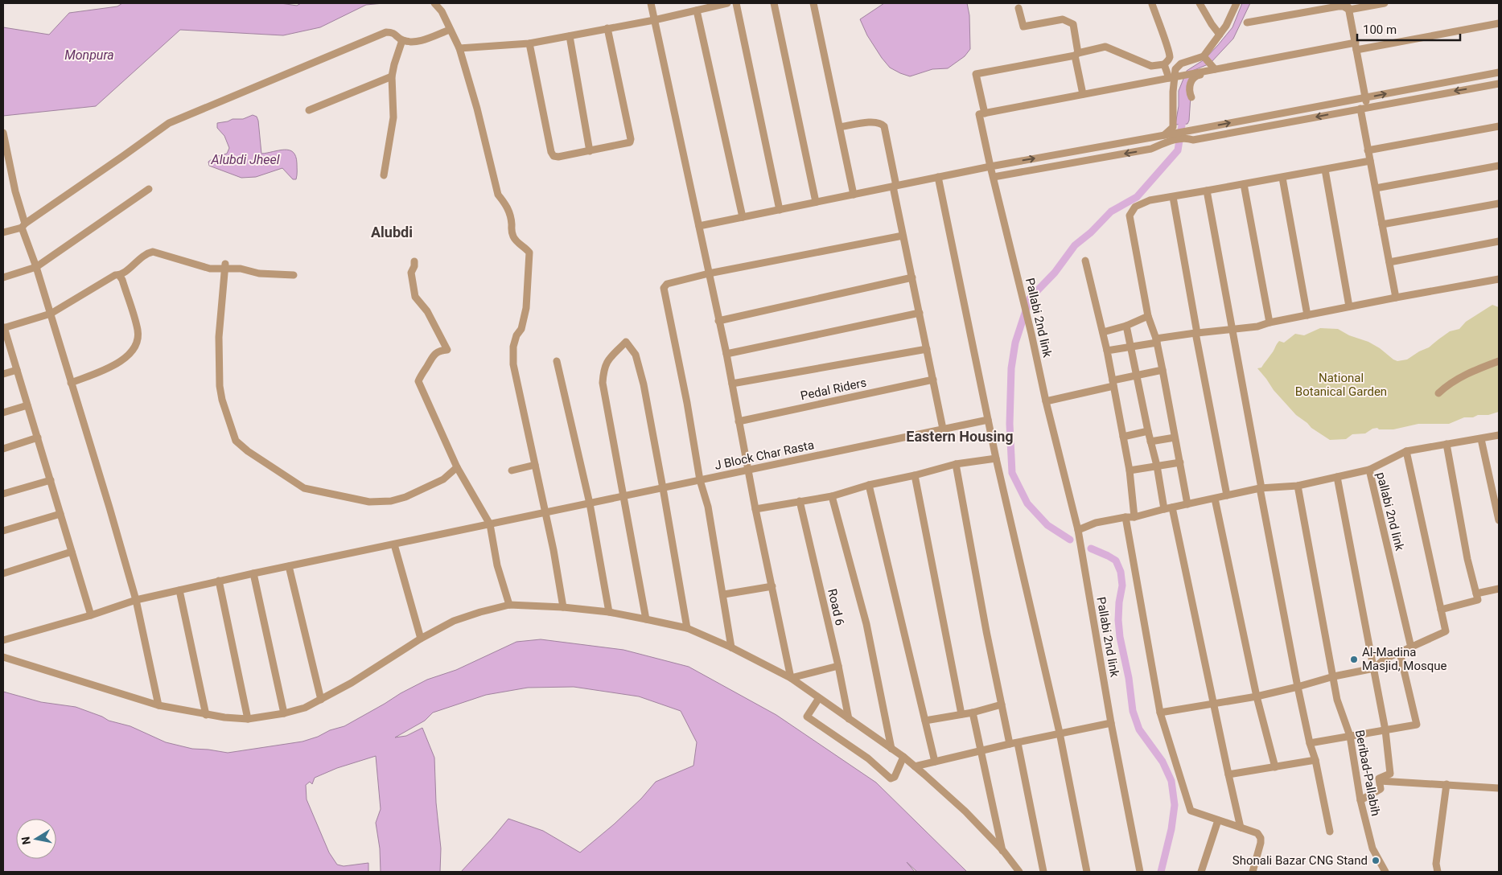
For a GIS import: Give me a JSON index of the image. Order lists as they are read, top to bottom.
{
  "streets": {
    "street": [
      "Pallabi 2nd link",
      "Pedal Riders",
      "J Block Char Rasta",
      "pallabi 2nd link",
      "Road 6",
      "Beribad-Pallabih"
    ]
  },
  "crossings": [
    ["Pallabi 2nd link", "pallabi 2nd link"],
    ["pallabi 2nd link", "Beribad-Pallabih"]
  ],
  "districts": ["Alubdi", "Eastern Housing"],
  "water": ["Monpura", "Alubdi Jheel"],
  "parks": ["National Botanical Garden"],
  "places": ["Al-Madina Masjid, Mosque", "Shonali Bazar CNG Stand"],
  "scale_bar": "100 m",
  "north": "left"
}
